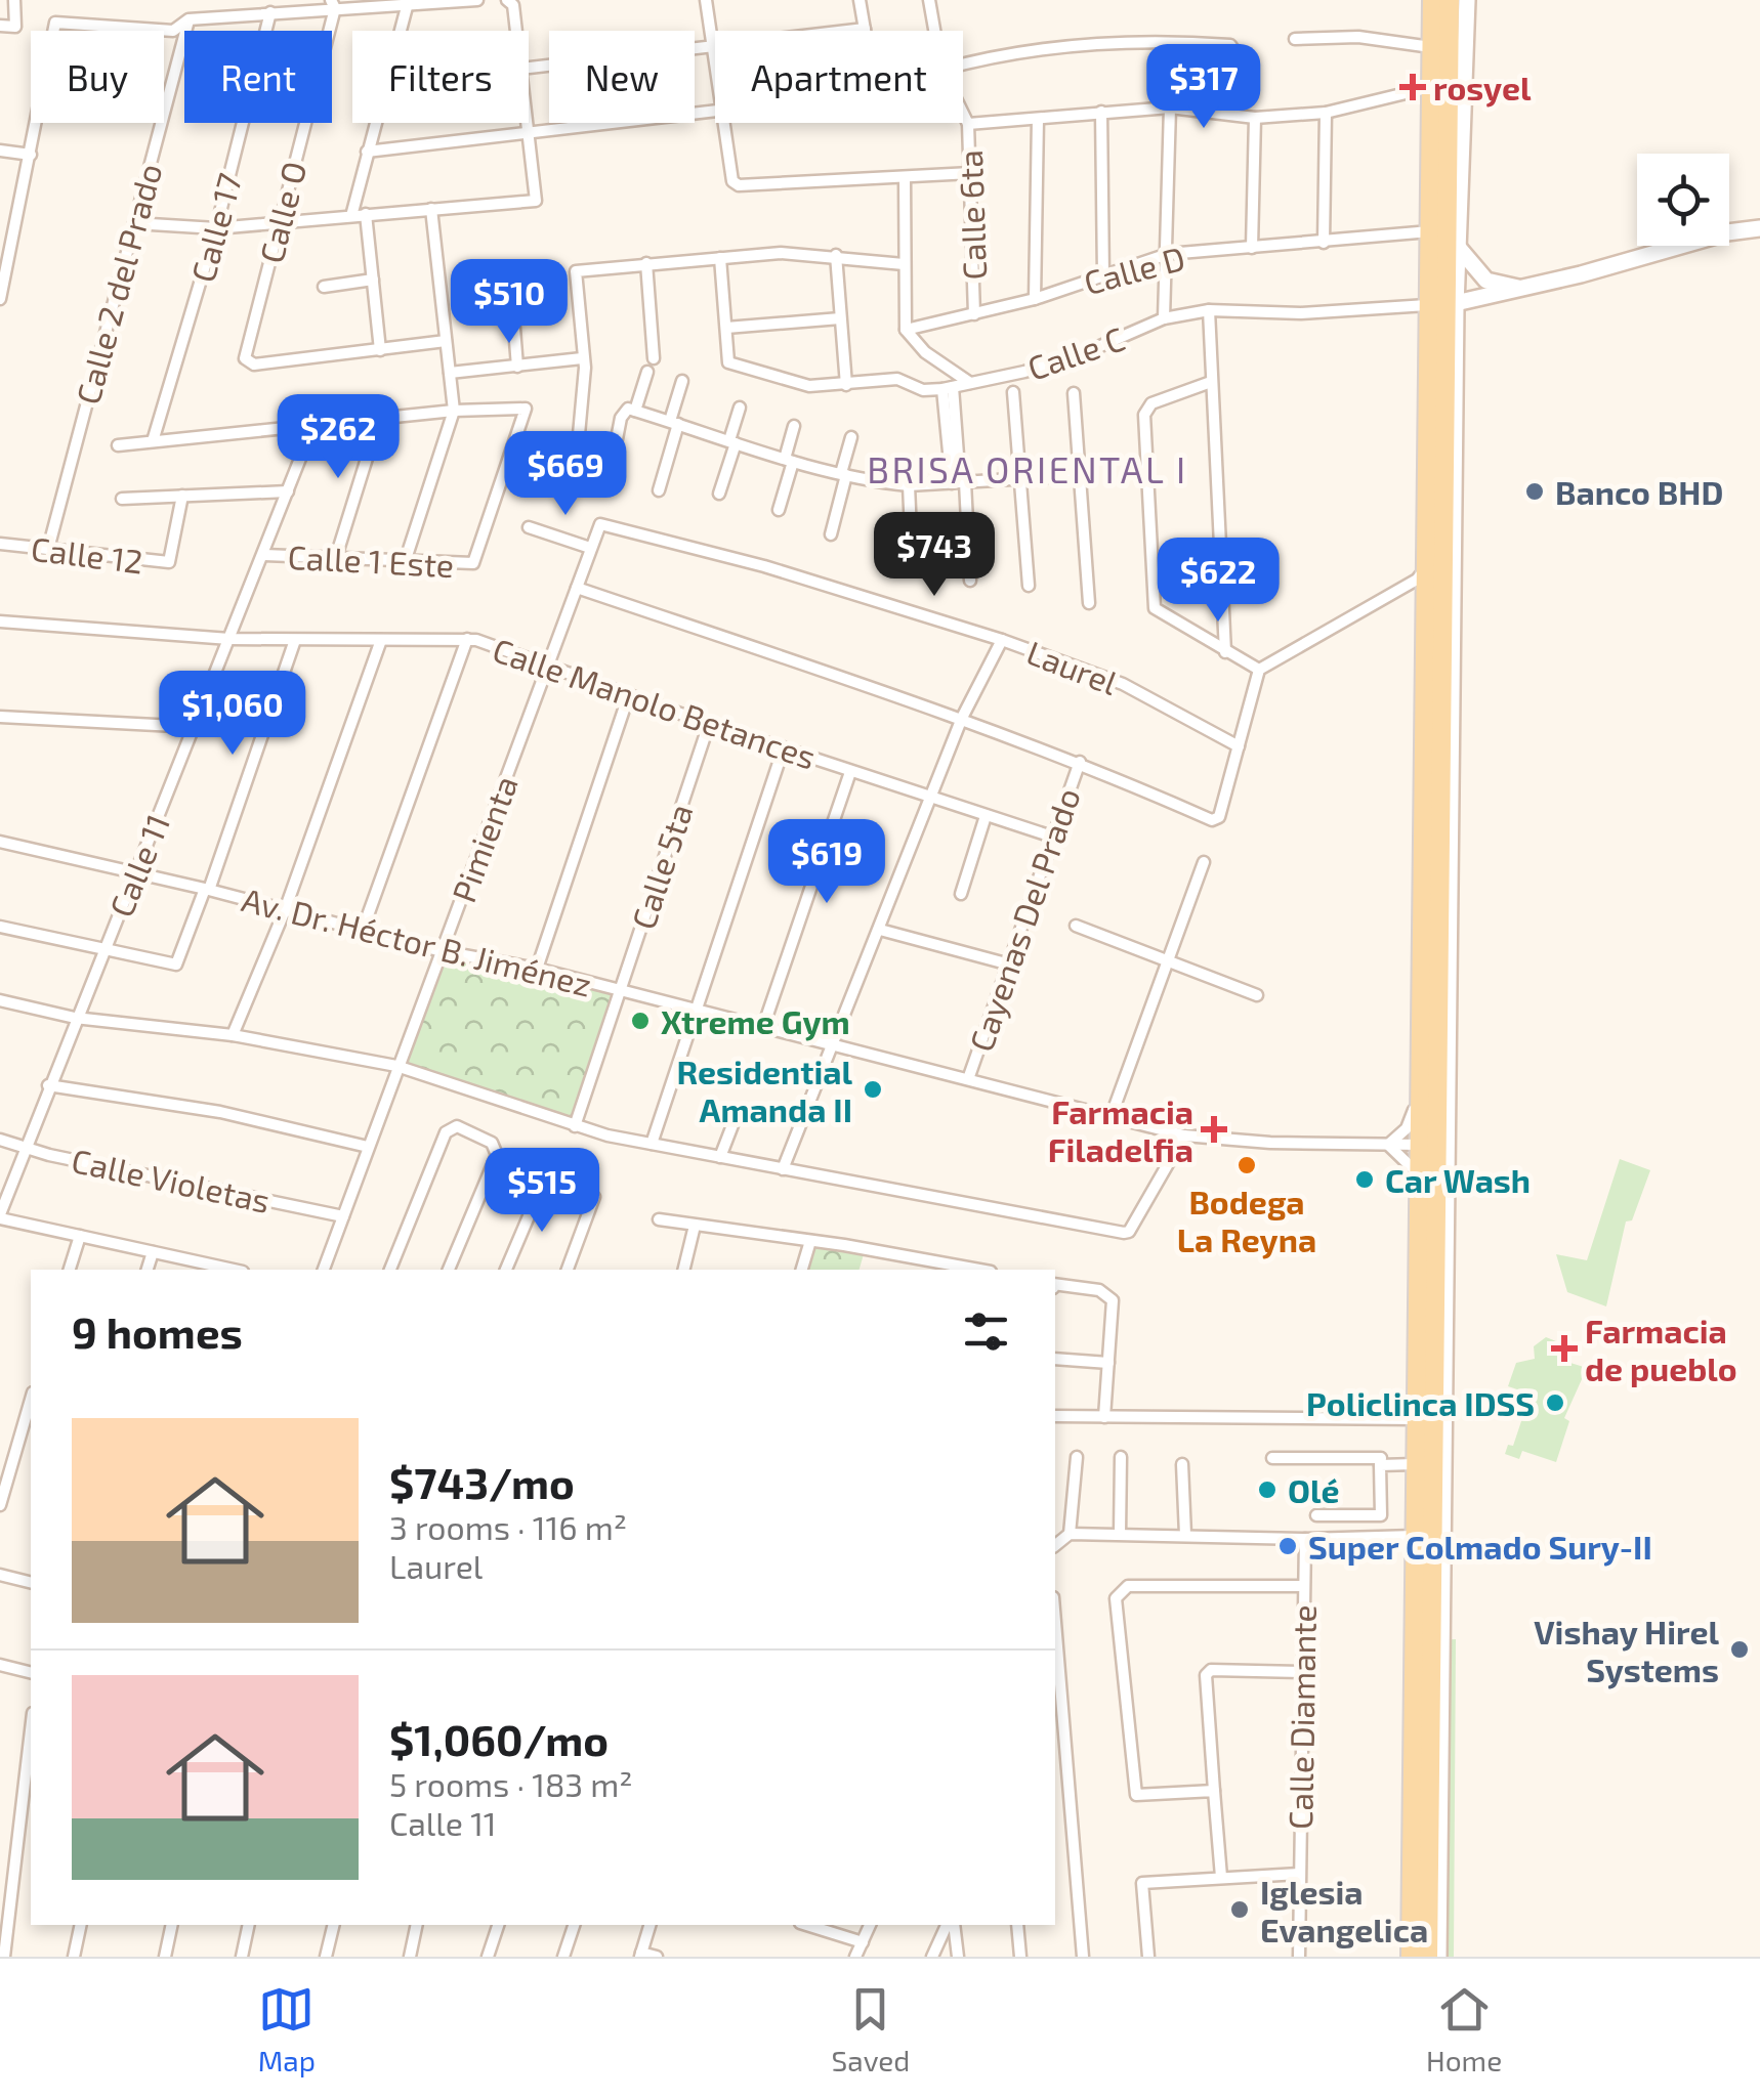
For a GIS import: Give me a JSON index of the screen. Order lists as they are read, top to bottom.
{
  "streets": {
    "street": [
      "Calle O",
      "Calle 6ta",
      "Calle 17",
      "Calle D",
      "Calle 2 del Prado",
      "Calle C",
      "Calle 12",
      "Calle 1 Este",
      "Laurel",
      "Calle Manolo Betances",
      "Pimienta",
      "Calle 11",
      "Calle 5ta",
      "Cayenas Del Prado",
      "Av. Dr. Héctor B. Jiménez",
      "Calle Violetas",
      "Calle Diamante"
    ]
  },
  "crossings": [
    ["Calle 6ta", "Calle D"],
    ["Calle 2 del Prado", "Calle 12"],
    ["Calle 1 Este", "Calle 11"],
    ["Laurel", "Pimienta"],
    ["Calle Manolo Betances", "Pimienta"],
    ["Calle Manolo Betances", "Calle 11"],
    ["Calle Manolo Betances", "Calle 5ta"],
    ["Calle Manolo Betances", "Cayenas Del Prado"],
    ["Pimienta", "Av. Dr. Héctor B. Jiménez"],
    ["Pimienta", "Calle Violetas"],
    ["Calle 11", "Av. Dr. Héctor B. Jiménez"],
    ["Calle 11", "Calle Violetas"],
    ["Calle 5ta", "Av. Dr. Héctor B. Jiménez"],
    ["Cayenas Del Prado", "Av. Dr. Héctor B. Jiménez"]
  ],
  "districts": ["BRISA ORIENTAL I"],
  "places": {
    "health": ["rosyel", "Farmacia Filadelfia", "Farmacia de pueblo"],
    "other": [
      "Banco BHD",
      "Xtreme Gym",
      "Residential Amanda II",
      "Bodega La Reyna",
      "Car Wash",
      "Policlinca IDSS",
      "Olé",
      "Super Colmado Sury-II",
      "Vishay Hirel Systems",
      "Iglesia Evangelica"
    ]
  },
  "page": {
    "chip": [
      "Buy",
      "Rent",
      "Filters",
      "New",
      "Apartment"
    ],
    "price": [
      "$317",
      "$510",
      "$262",
      "$669",
      "$743",
      "$622",
      "$1,060",
      "$619",
      "$515"
    ],
    "heading": "9 homes",
    "list": [
      {
        "name": "$743/mo",
        "note": "3 rooms · 116 m² · Laurel"
      },
      {
        "name": "$1,060/mo",
        "note": "5 rooms · 183 m² · Calle 11"
      }
    ],
    "tabs": ["Map", "Saved", "Home"]
  }
}
